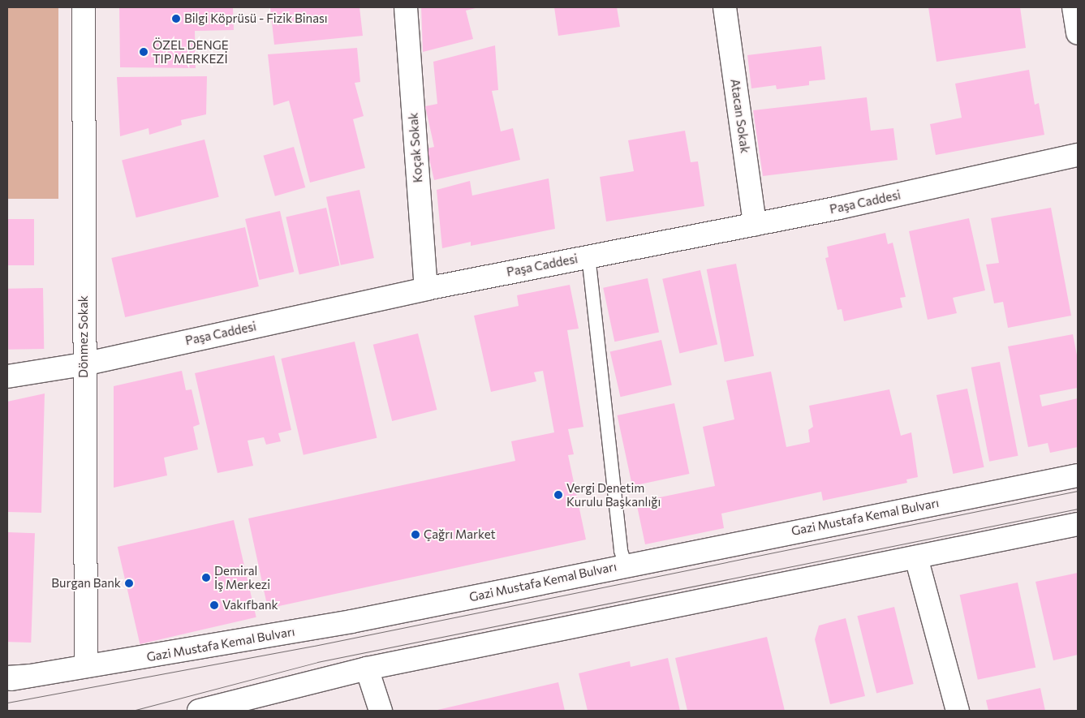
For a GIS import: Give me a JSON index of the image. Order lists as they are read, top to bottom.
{
  "streets": {
    "main road": [
      "Atacan Sokak",
      "Koçak Sokak",
      "Paşa Caddesi",
      "Dönmez Sokak",
      "Gazi Mustafa Kemal Bulvarı"
    ]
  },
  "crossings": [
    ["Atacan Sokak", "Paşa Caddesi"],
    ["Koçak Sokak", "Paşa Caddesi"],
    ["Paşa Caddesi", "Dönmez Sokak"],
    ["Dönmez Sokak", "Gazi Mustafa Kemal Bulvarı"]
  ],
  "places": [
    "Bilgi Köprüsü - Fizik Binası",
    "ÖZEL DENGE TIP MERKEZİ",
    "Vergi Denetim Kurulu Başkanlığı",
    "Çağrı Market",
    "Demiral İş Merkezi",
    "Burgan Bank",
    "Vakıfbank"
  ]
}
